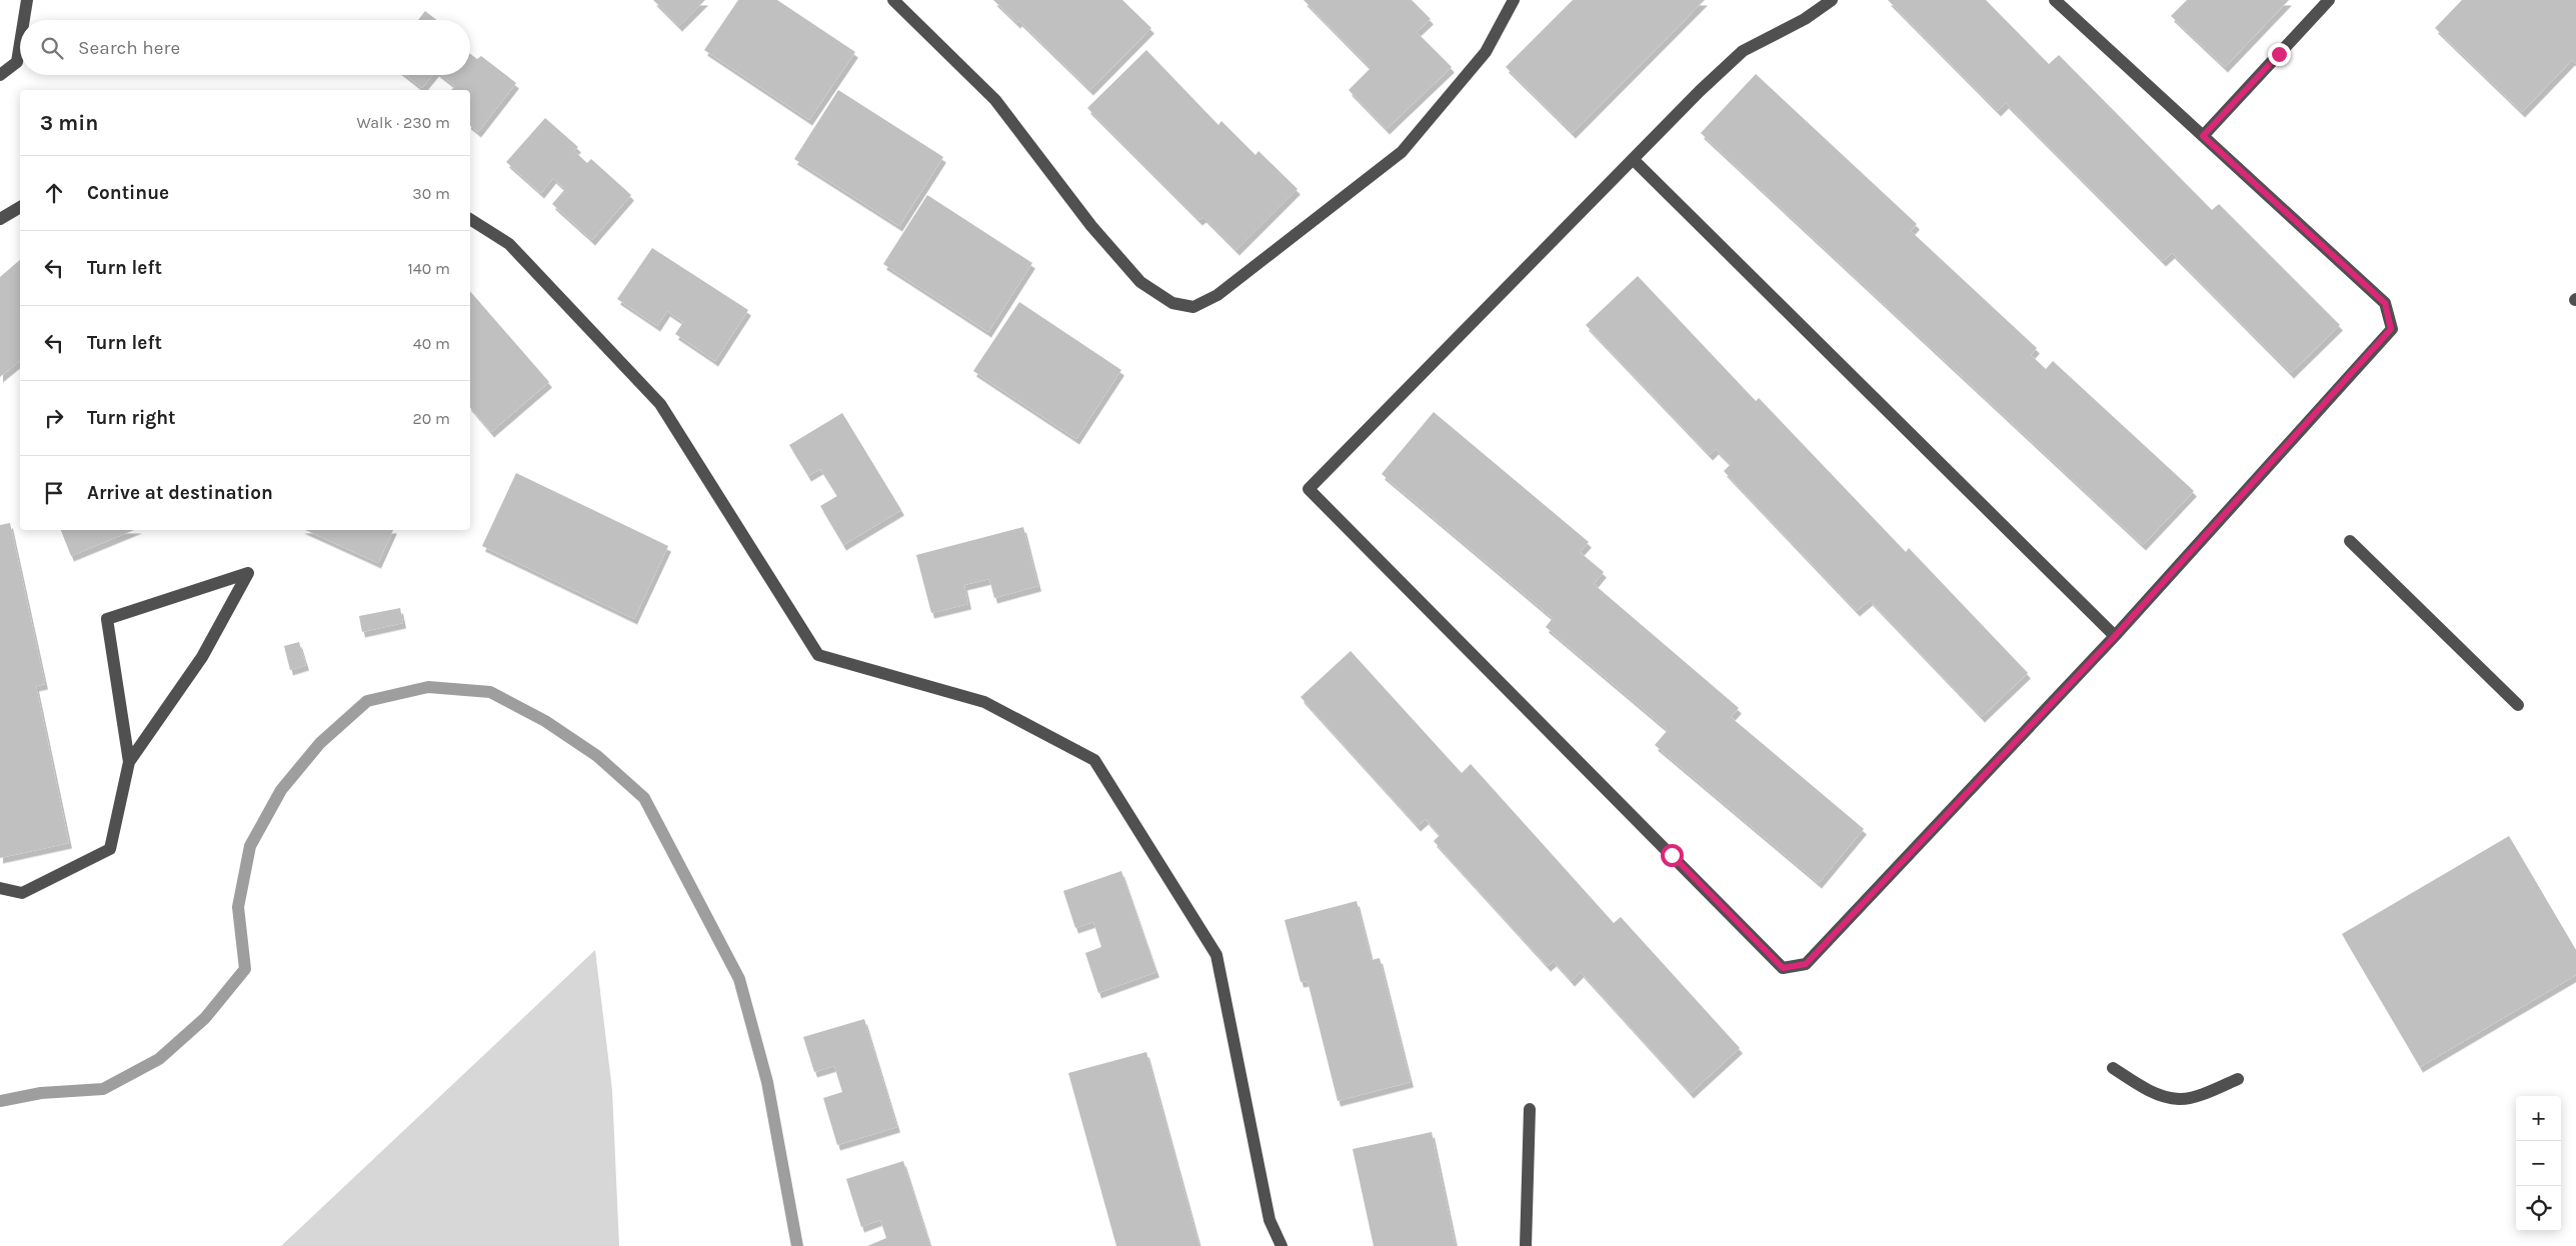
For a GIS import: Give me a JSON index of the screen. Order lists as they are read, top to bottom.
{
  "page": {
    "search": "Search here",
    "heading": ["3 min", "Walk · 230 m"],
    "list": [
      ["Continue", "30 m"],
      ["Turn left", "140 m"],
      ["Turn left", "40 m"],
      ["Turn right", "20 m"],
      "Arrive at destination"
    ],
    "map_buttons": ["+", "−"]
  }
}
